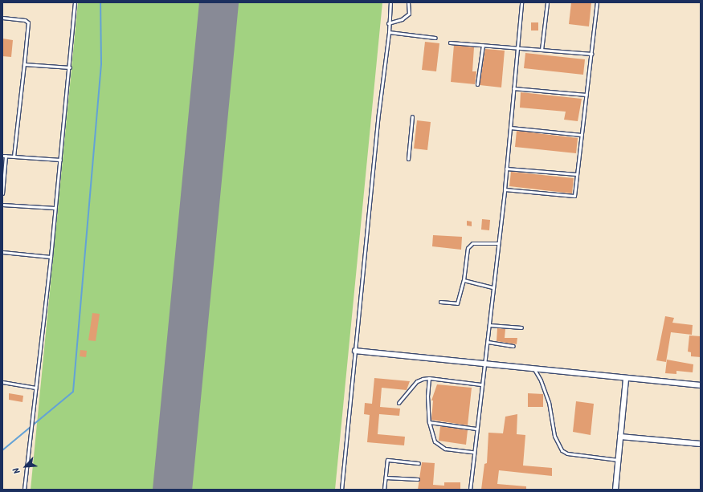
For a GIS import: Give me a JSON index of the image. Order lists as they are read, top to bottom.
{
  "north": "bottom left"
}
